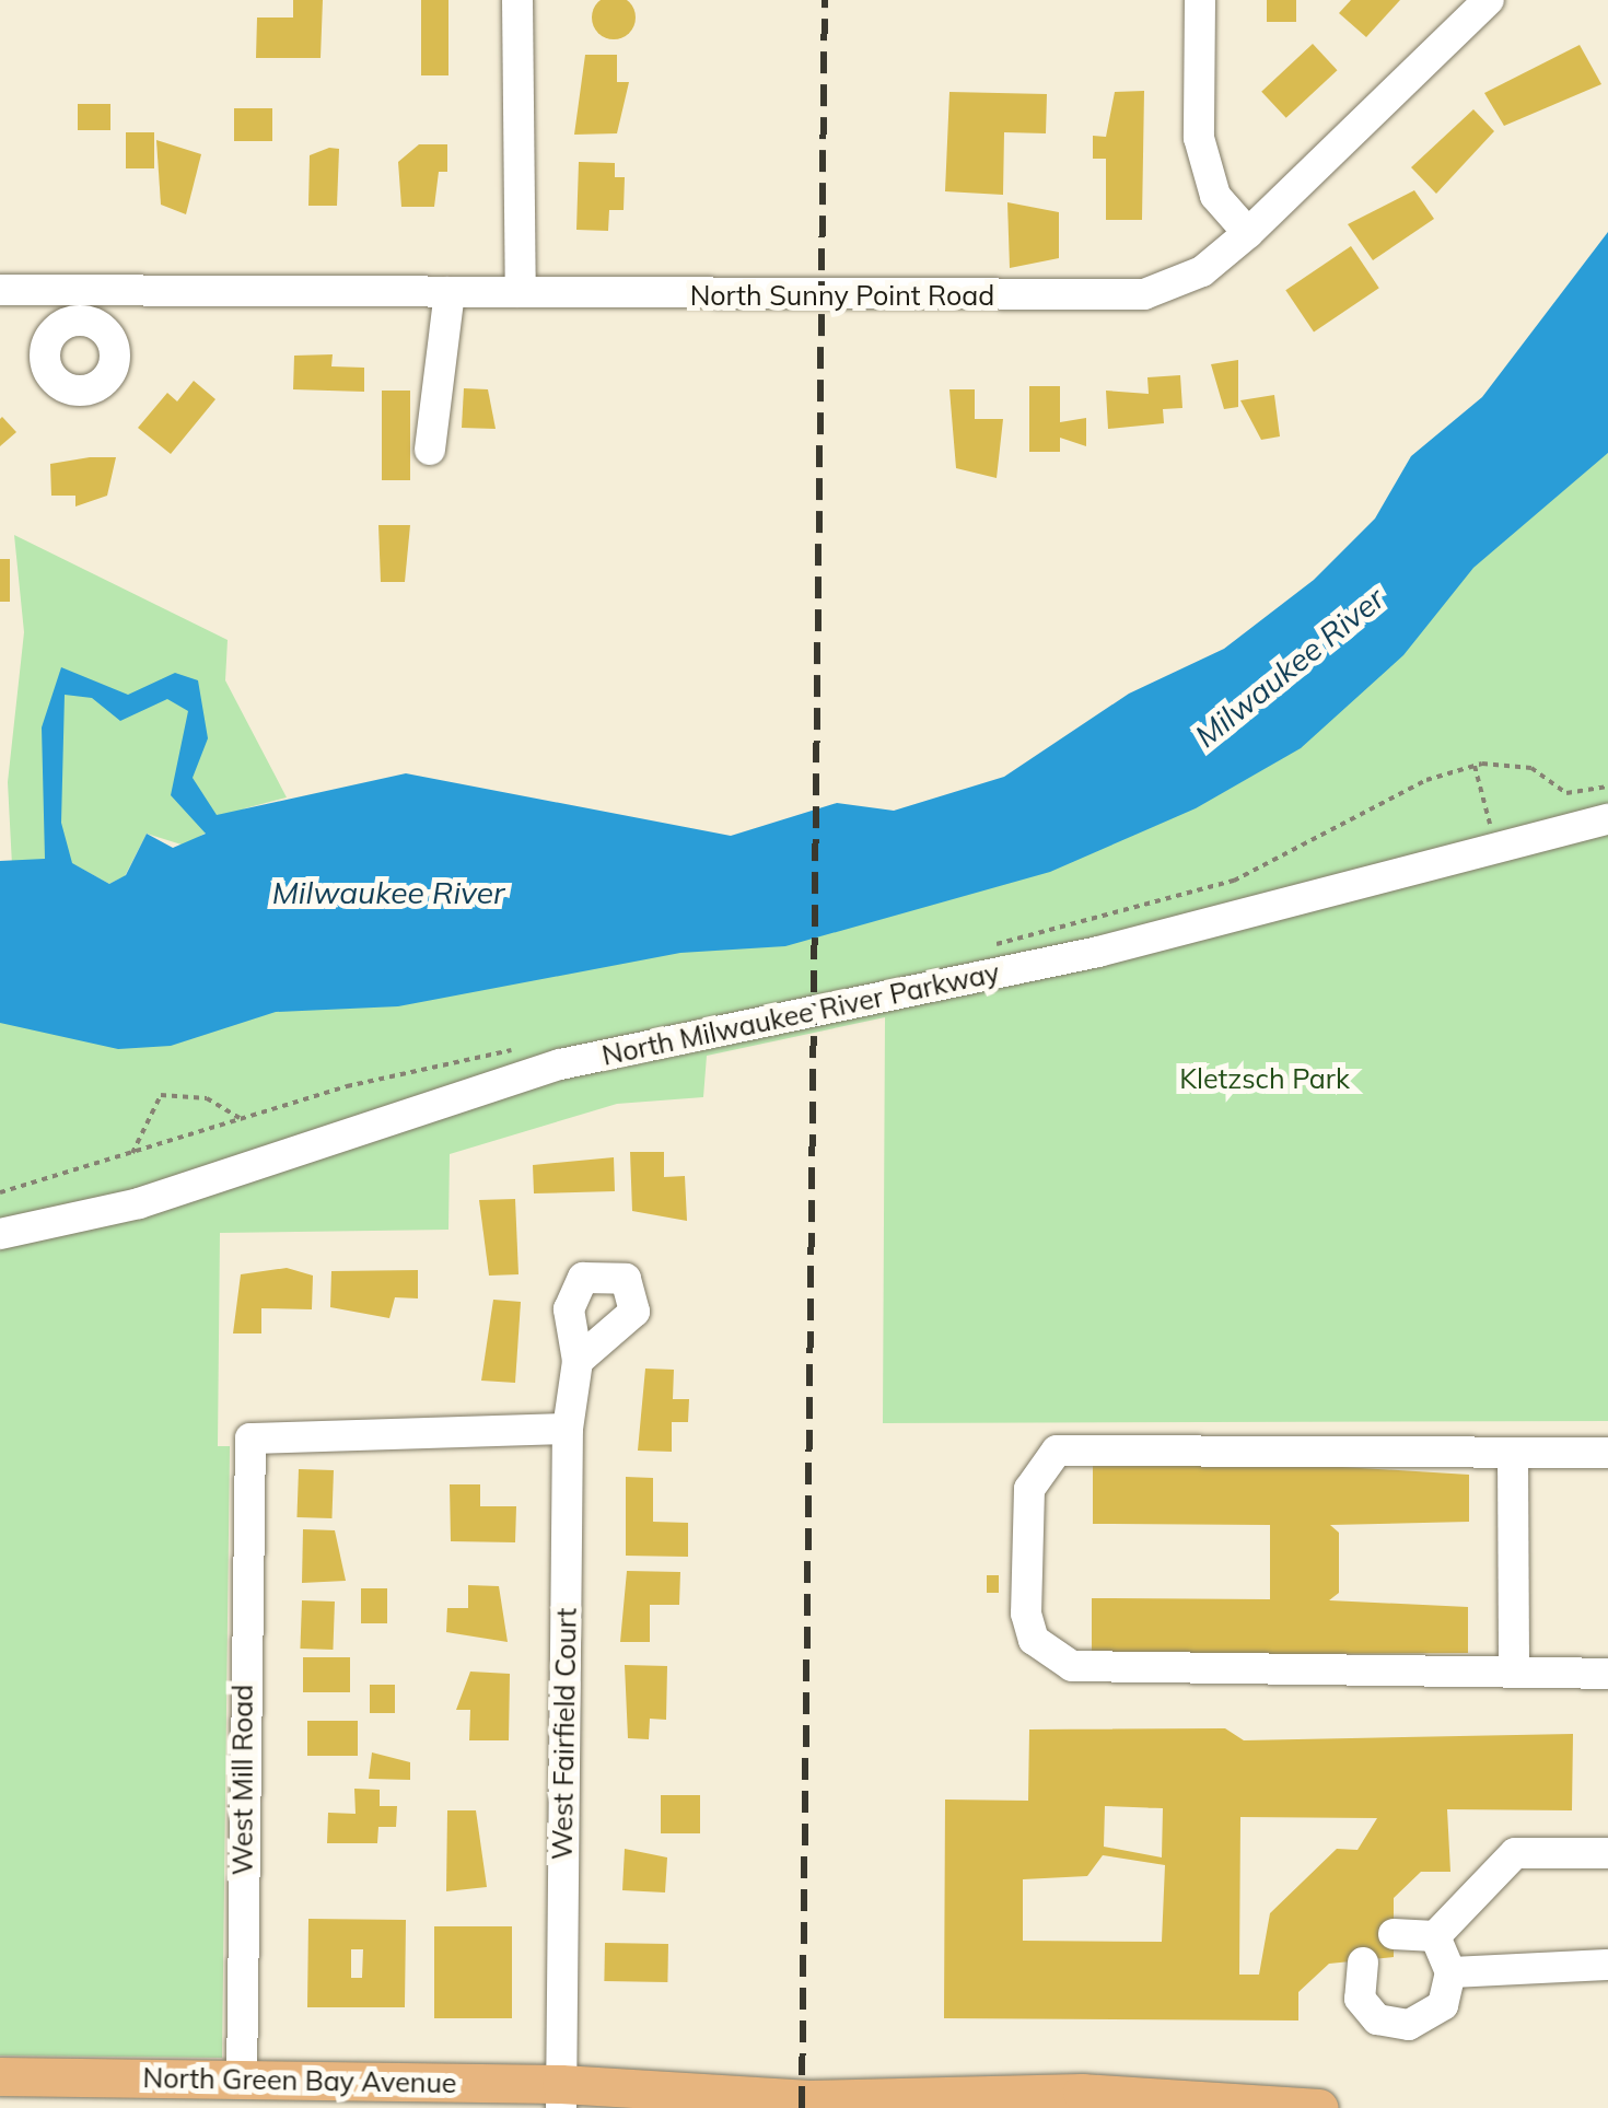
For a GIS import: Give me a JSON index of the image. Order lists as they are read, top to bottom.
{
  "streets": {
    "main road": ["North Green Bay Avenue"],
    "street": [
      "North Sunny Point Road",
      "North Milwaukee River Parkway",
      "West Fairfield Court",
      "West Mill Road"
    ]
  },
  "crossings": [
    ["West Fairfield Court", "West Mill Road"],
    ["West Fairfield Court", "North Green Bay Avenue"],
    ["West Mill Road", "North Green Bay Avenue"]
  ],
  "water": ["Milwaukee River"],
  "parks": ["Kletzsch Park"]
}
